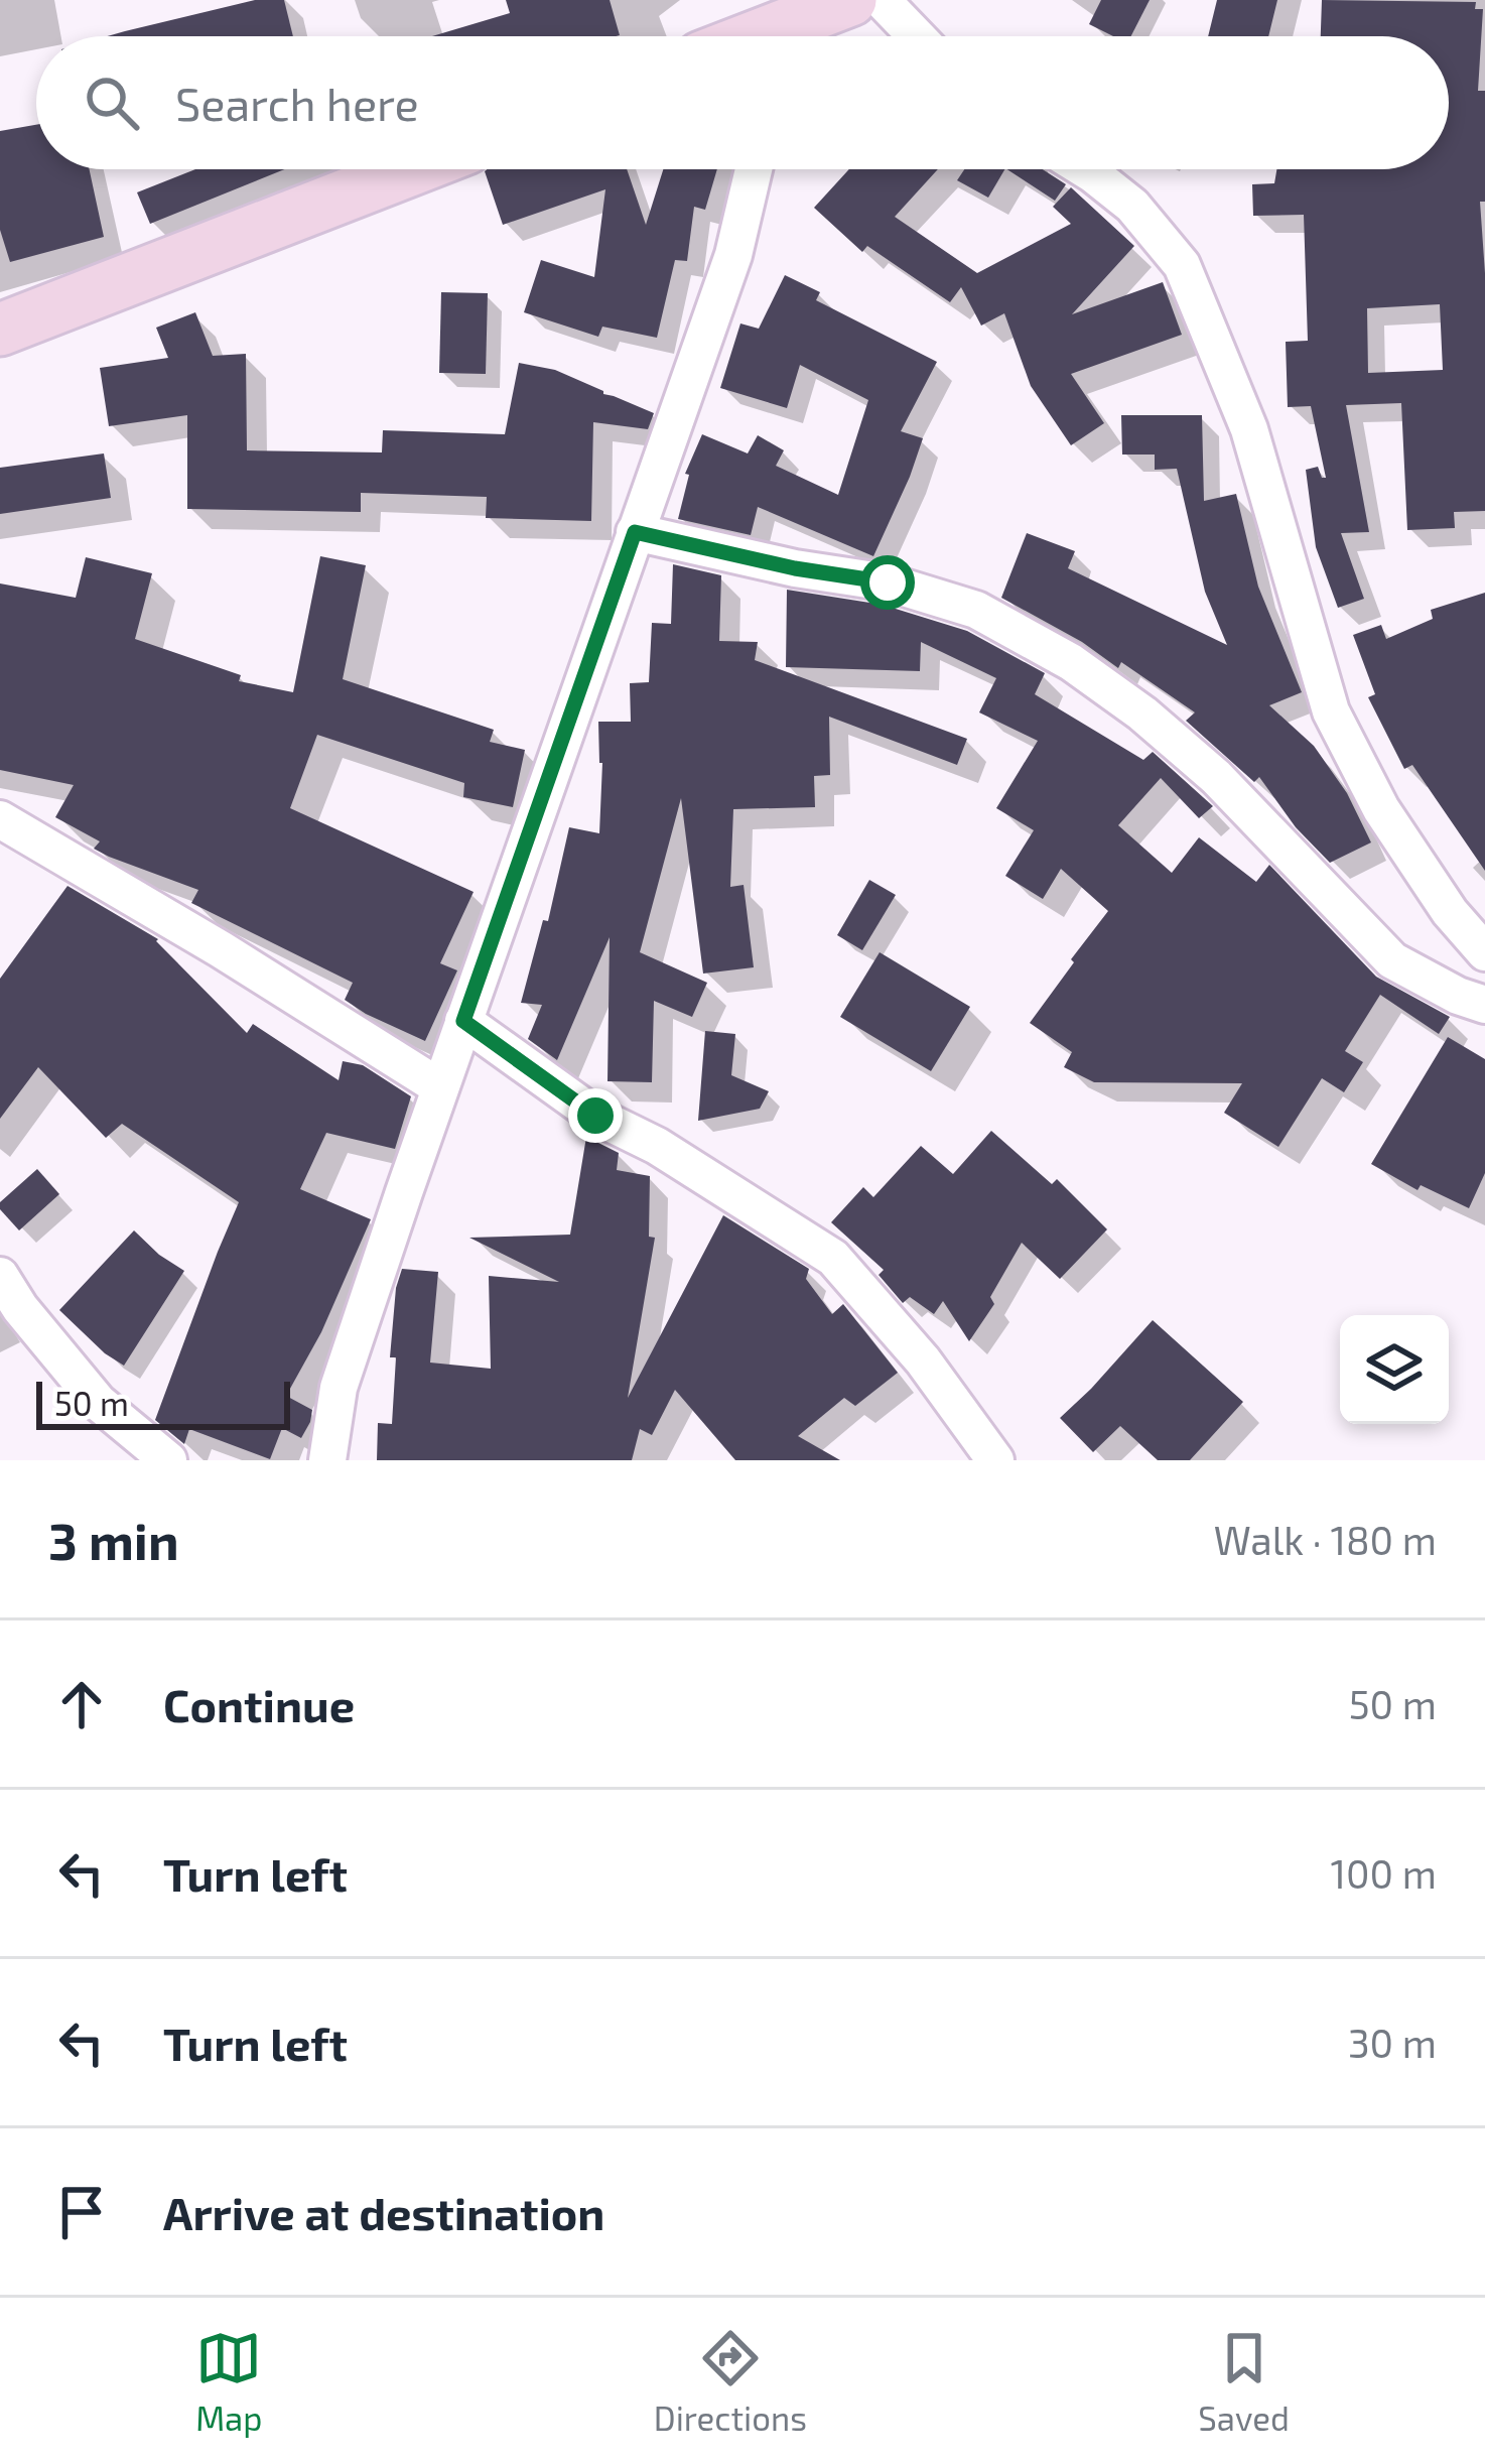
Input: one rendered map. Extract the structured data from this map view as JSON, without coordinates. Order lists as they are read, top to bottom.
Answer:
{
  "scale_bar": "50 m",
  "page": {
    "search": "Search here",
    "scale": "50 m",
    "heading": ["3 min", "Walk · 180 m"],
    "list": [
      ["Continue", "50 m"],
      ["Turn left", "100 m"],
      ["Turn left", "30 m"],
      "Arrive at destination"
    ],
    "nav": ["Map", "Directions", "Saved"]
  }
}
